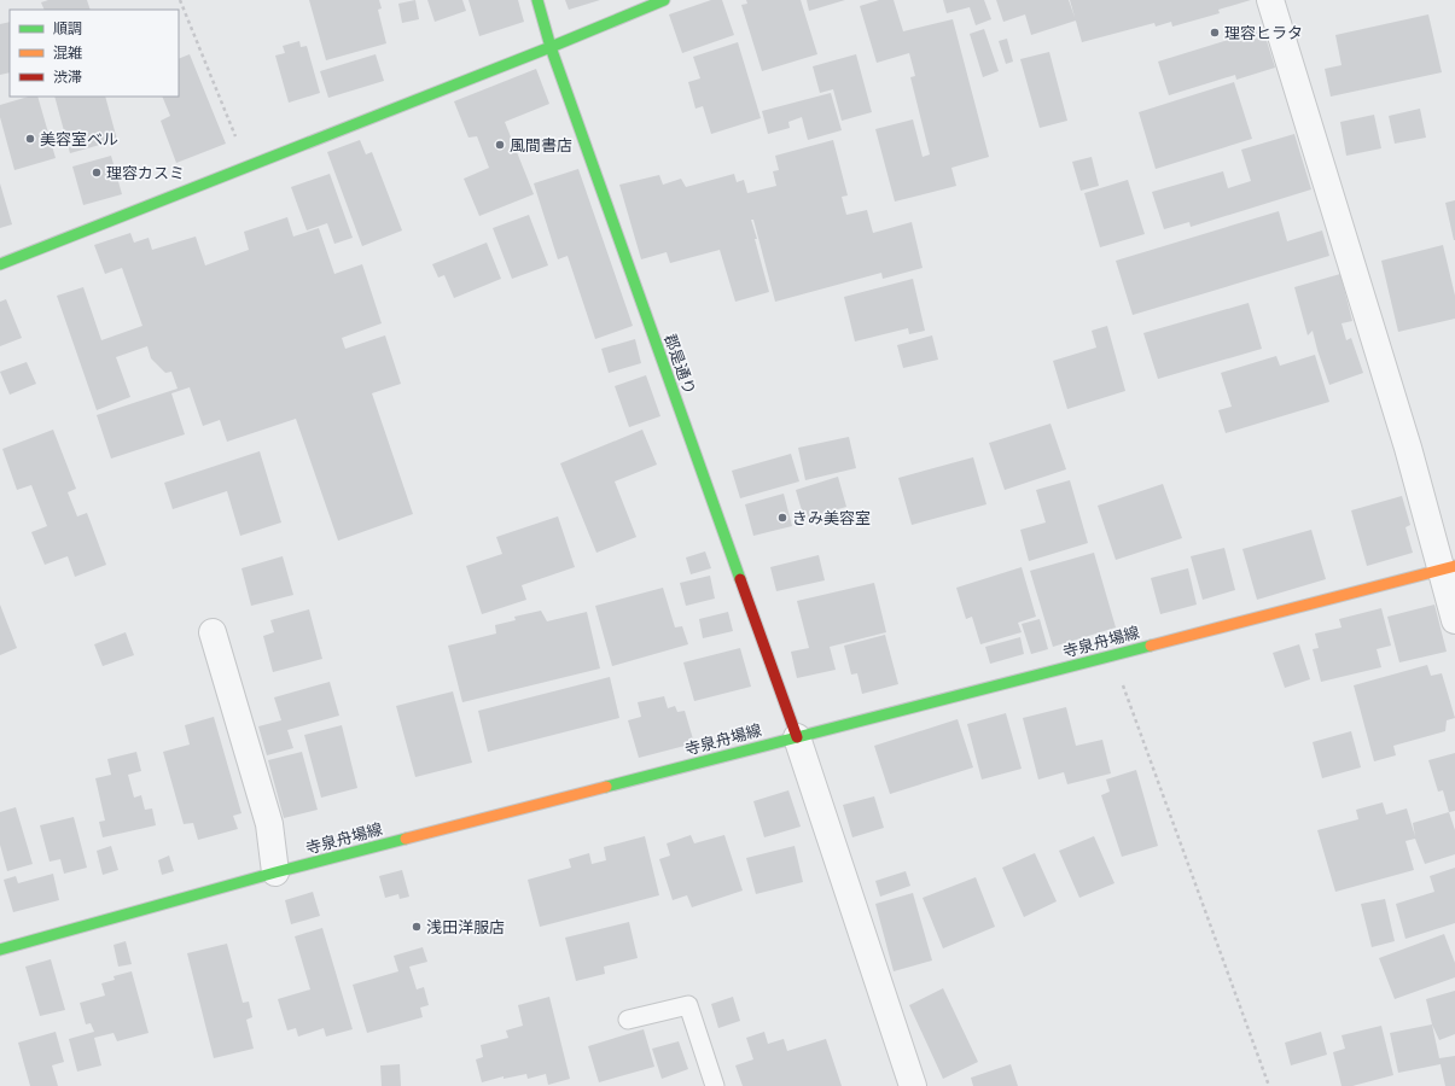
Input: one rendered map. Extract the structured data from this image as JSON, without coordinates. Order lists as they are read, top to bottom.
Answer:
{
  "streets": {
    "street": ["郡是通り", "寺泉舟場線"]
  },
  "crossings": [
    ["郡是通り", "寺泉舟場線"]
  ],
  "places": [
    "理容ヒラタ",
    "美容室ベル",
    "風間書店",
    "理容カスミ",
    "きみ美容室",
    "浅田洋服店"
  ],
  "legend": ["順調", "混雑", "渋滞"]
}
